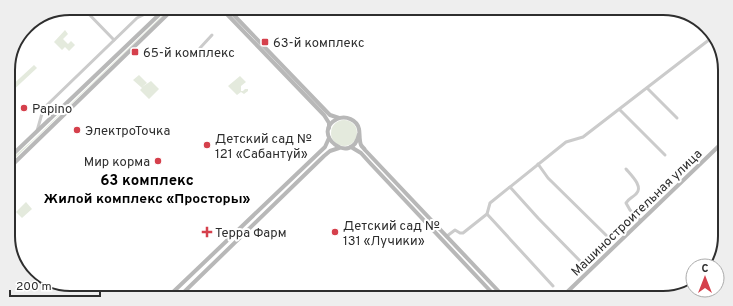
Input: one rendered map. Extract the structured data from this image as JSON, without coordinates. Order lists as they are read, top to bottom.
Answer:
{
  "streets": {
    "street": ["Машиностроительная улица"]
  },
  "districts": ["63 комплекс", "Жилой комплекс «Просторы»"],
  "places": {
    "transit": ["63-й комплекс", "65-й комплекс"],
    "other": [
      "Papino",
      "ЭлектроТочка",
      "Детский сад № 121 «Сабантуй»",
      "Мир корма",
      "Детский сад № 131 «Лучики»"
    ],
    "health": ["Терра Фарм"]
  },
  "scale_bar": "200 m",
  "north": "top"
}
